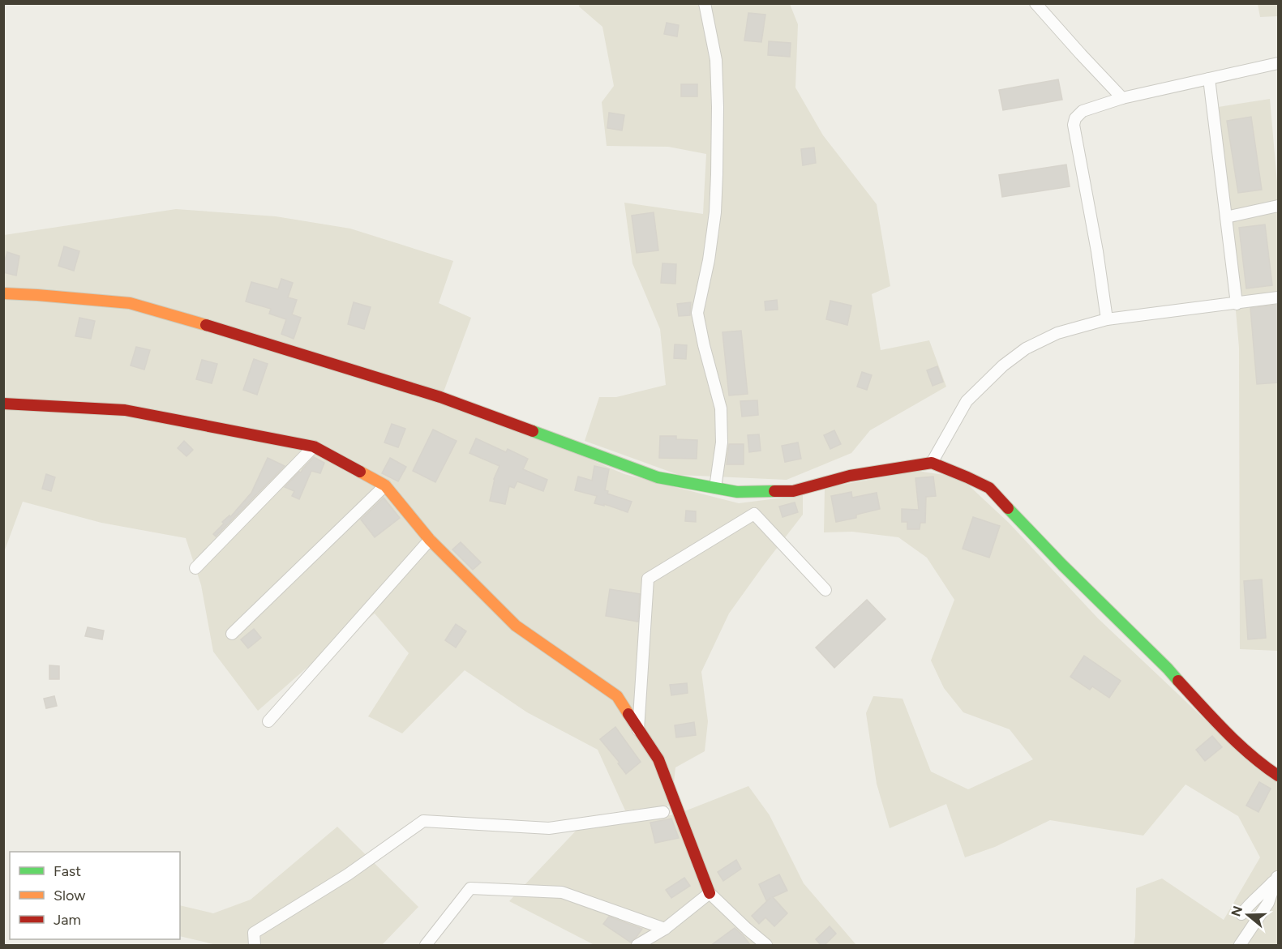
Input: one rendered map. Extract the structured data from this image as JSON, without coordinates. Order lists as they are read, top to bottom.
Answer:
{
  "legend": ["Fast", "Slow", "Jam"],
  "north": "left"
}
